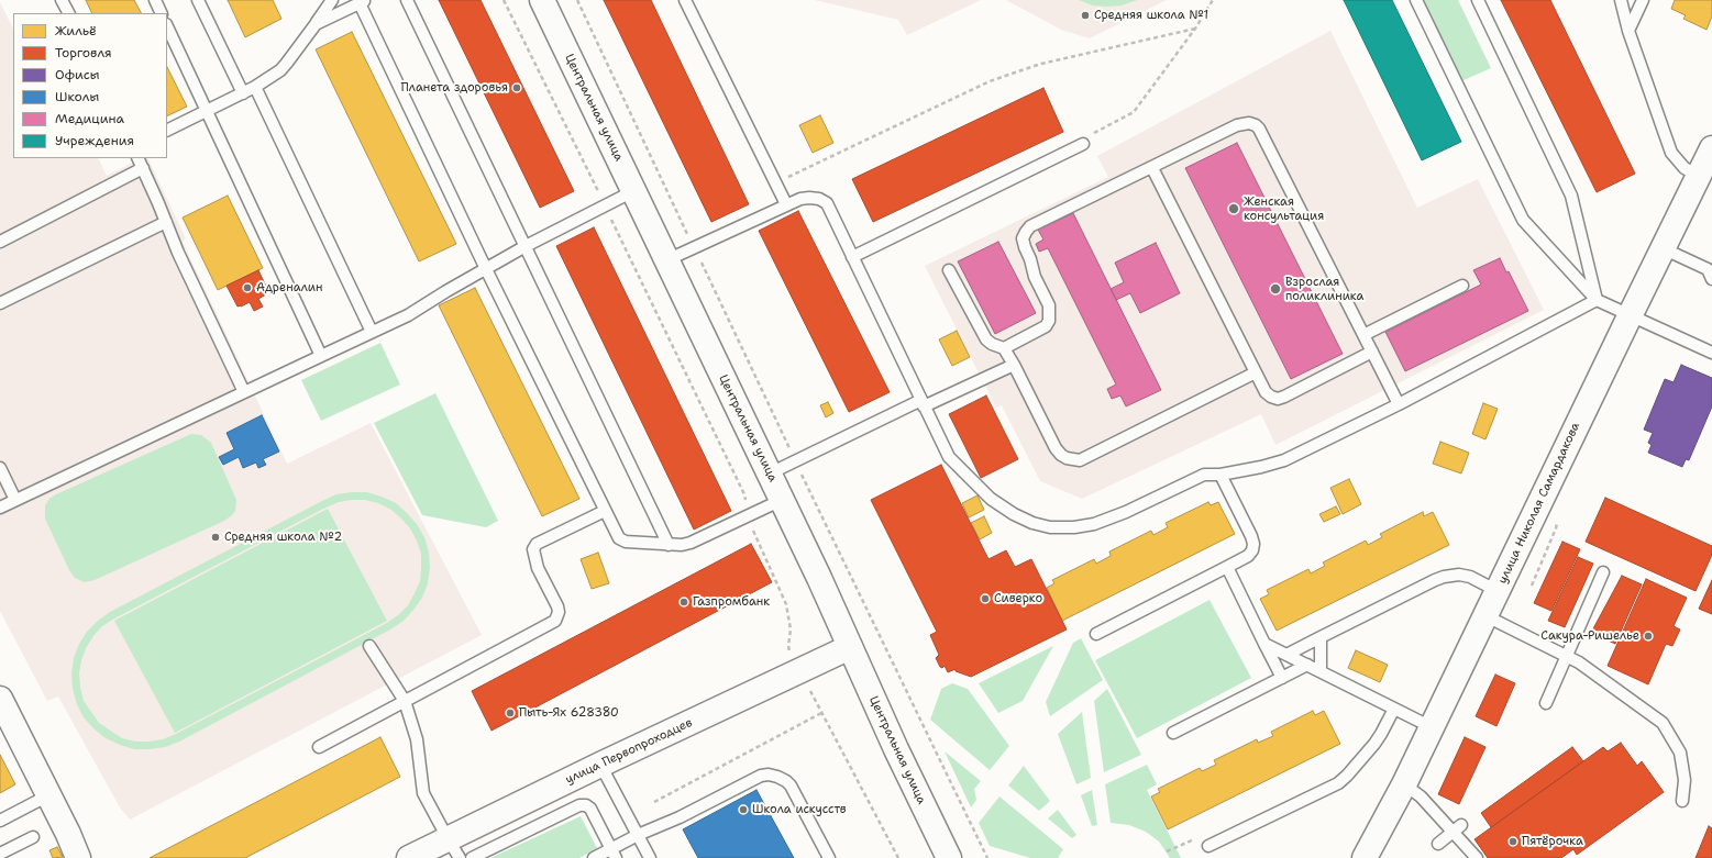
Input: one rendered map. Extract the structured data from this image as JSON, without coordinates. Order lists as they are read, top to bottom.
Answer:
{
  "streets": {
    "street": ["Центральная улица", "улица Николая Самардакова", "улица Первопроходцев"]
  },
  "crossings": [
    ["Центральная улица", "улица Первопроходцев"]
  ],
  "places": [
    "Средняя школа №1",
    "Планета здоровья",
    "Женская консультация",
    "Адреналин",
    "Взрослая поликлиника",
    "Средняя школа №2",
    "Сиверко",
    "Газпромбанк",
    "Сакура-Ришелье",
    "Пыть-Ях 628380",
    "Школа искусств",
    "Пятёрочка"
  ],
  "legend": [
    "Жильё",
    "Торговля",
    "Офисы",
    "Школы",
    "Медицина",
    "Учреждения"
  ]
}
